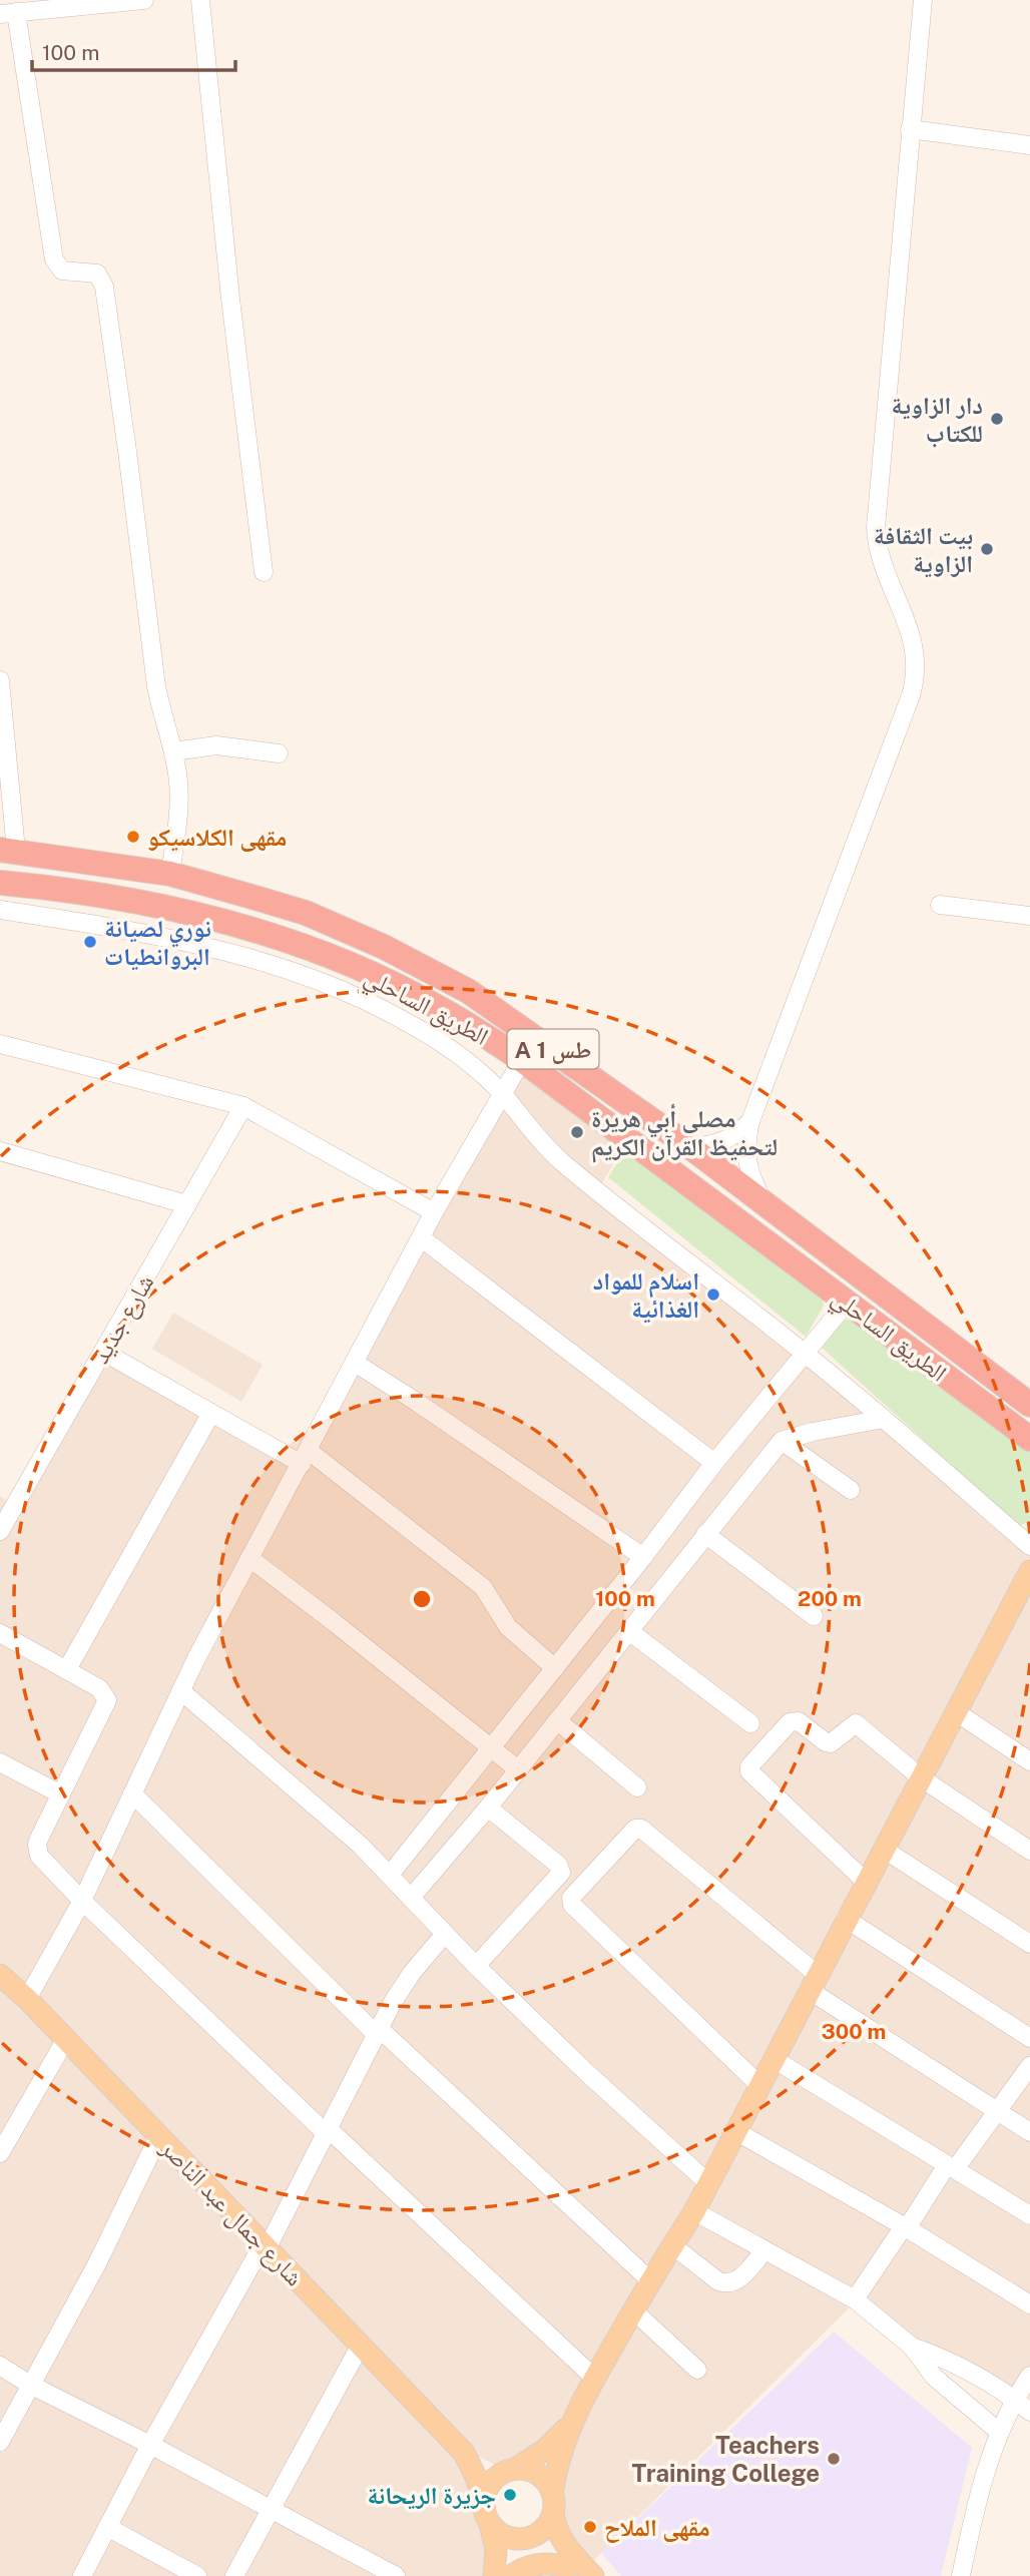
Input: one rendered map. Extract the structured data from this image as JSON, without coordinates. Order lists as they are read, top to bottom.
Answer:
{
  "streets": {
    "highway": ["الطريق الساحلي", "A 1 طس"],
    "main road": ["شارع جمال عبد الناصر"],
    "street": ["شارع جديد"]
  },
  "places": [
    "دار الزاوية للكتاب",
    "بيت الثقافة الزاوية",
    "مقهى الكلاسيكو",
    "نوري لصيانة البروانطيات",
    "مصلى أبي هريرة لتحفيظ القرآن الكريم",
    "اسلام للمواد الغذائية",
    "Teachers Training College",
    "جزيرة الريحانة",
    "مقهى الملاح"
  ],
  "scale_bar": "100 m",
  "rings": ["100 m", "200 m", "300 m"]
}
